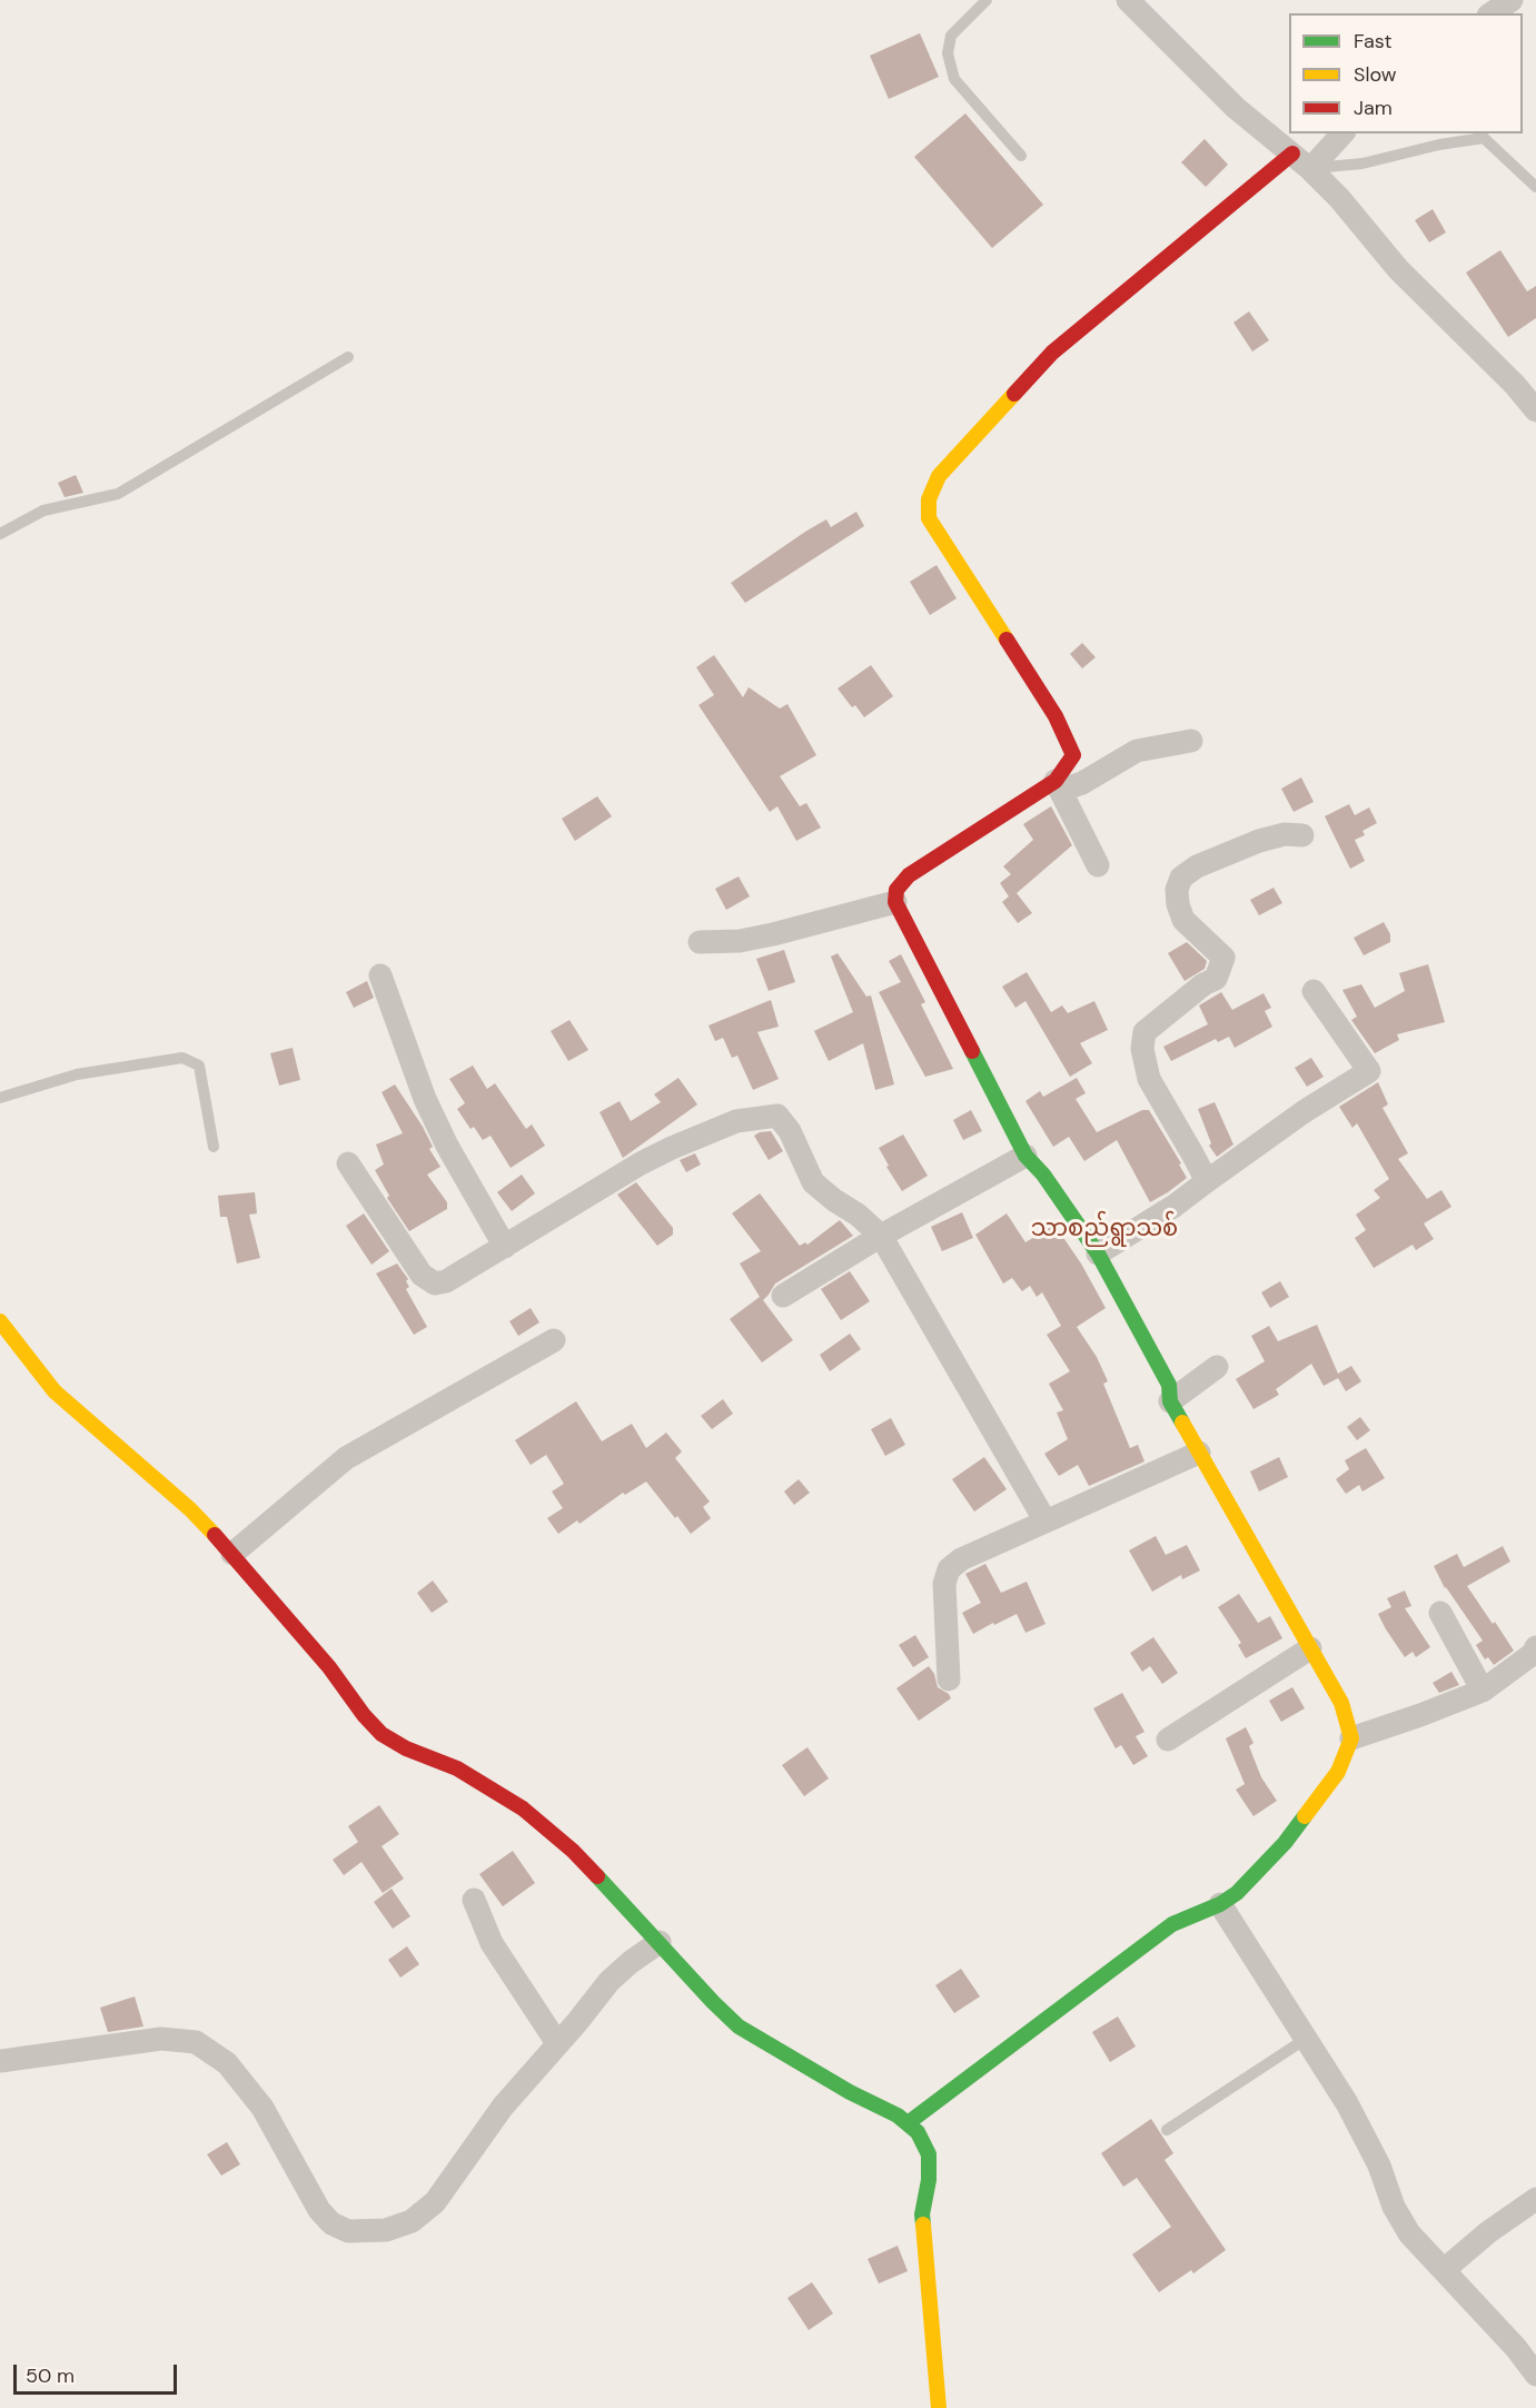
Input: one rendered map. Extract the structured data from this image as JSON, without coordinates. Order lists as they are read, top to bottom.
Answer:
{
  "districts": ["သာစည်ရွာသစ်"],
  "legend": ["Fast", "Slow", "Jam"],
  "scale_bar": "50 m"
}
